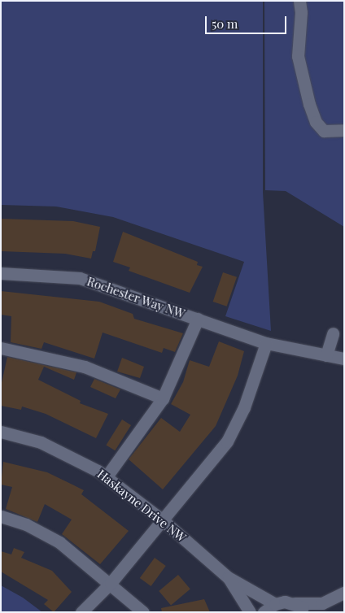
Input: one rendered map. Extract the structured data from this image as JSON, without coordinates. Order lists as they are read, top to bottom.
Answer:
{
  "streets": {
    "street": ["Rochester Way NW", "Haskayne Drive NW"]
  },
  "scale_bar": "50 m"
}
